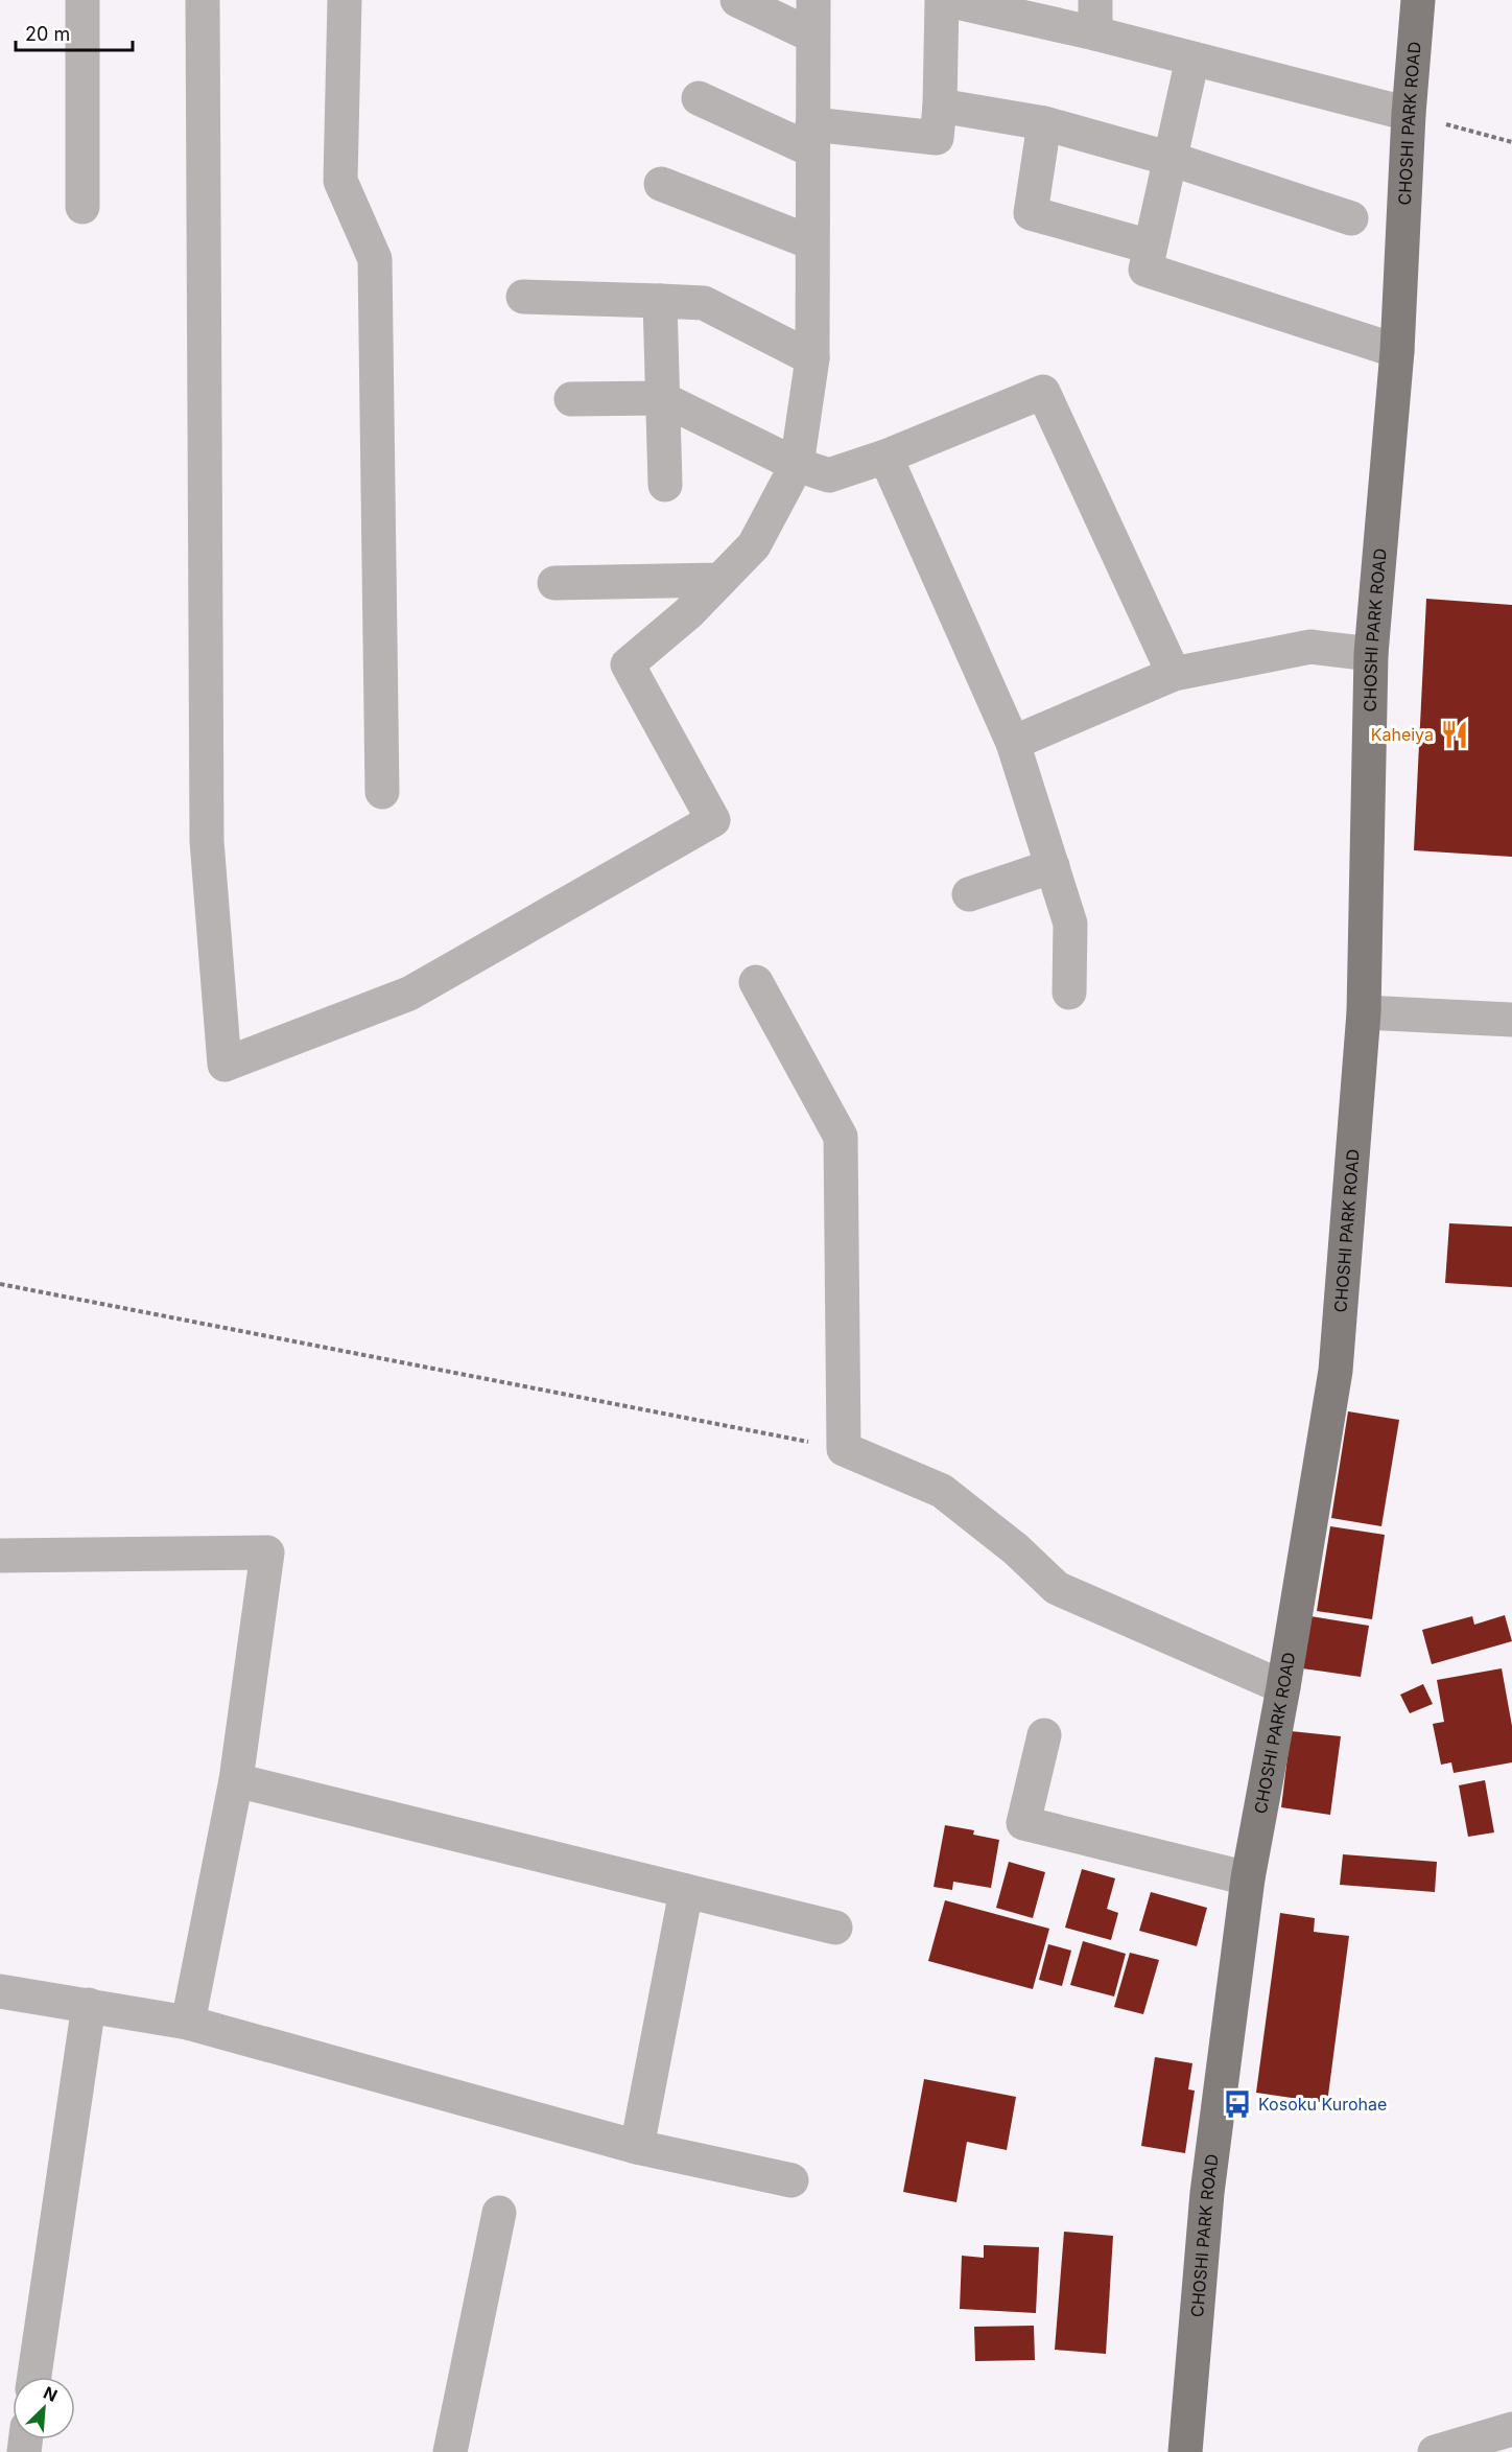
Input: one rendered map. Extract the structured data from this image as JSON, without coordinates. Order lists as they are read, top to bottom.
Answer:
{
  "streets": {
    "main road": ["CHOSHI PARK ROAD"]
  },
  "places": {
    "restaurant": ["Kaheiya"],
    "bus stop": ["Kosoku Kurohae"]
  },
  "scale_bar": "20 m",
  "north": "top right"
}
